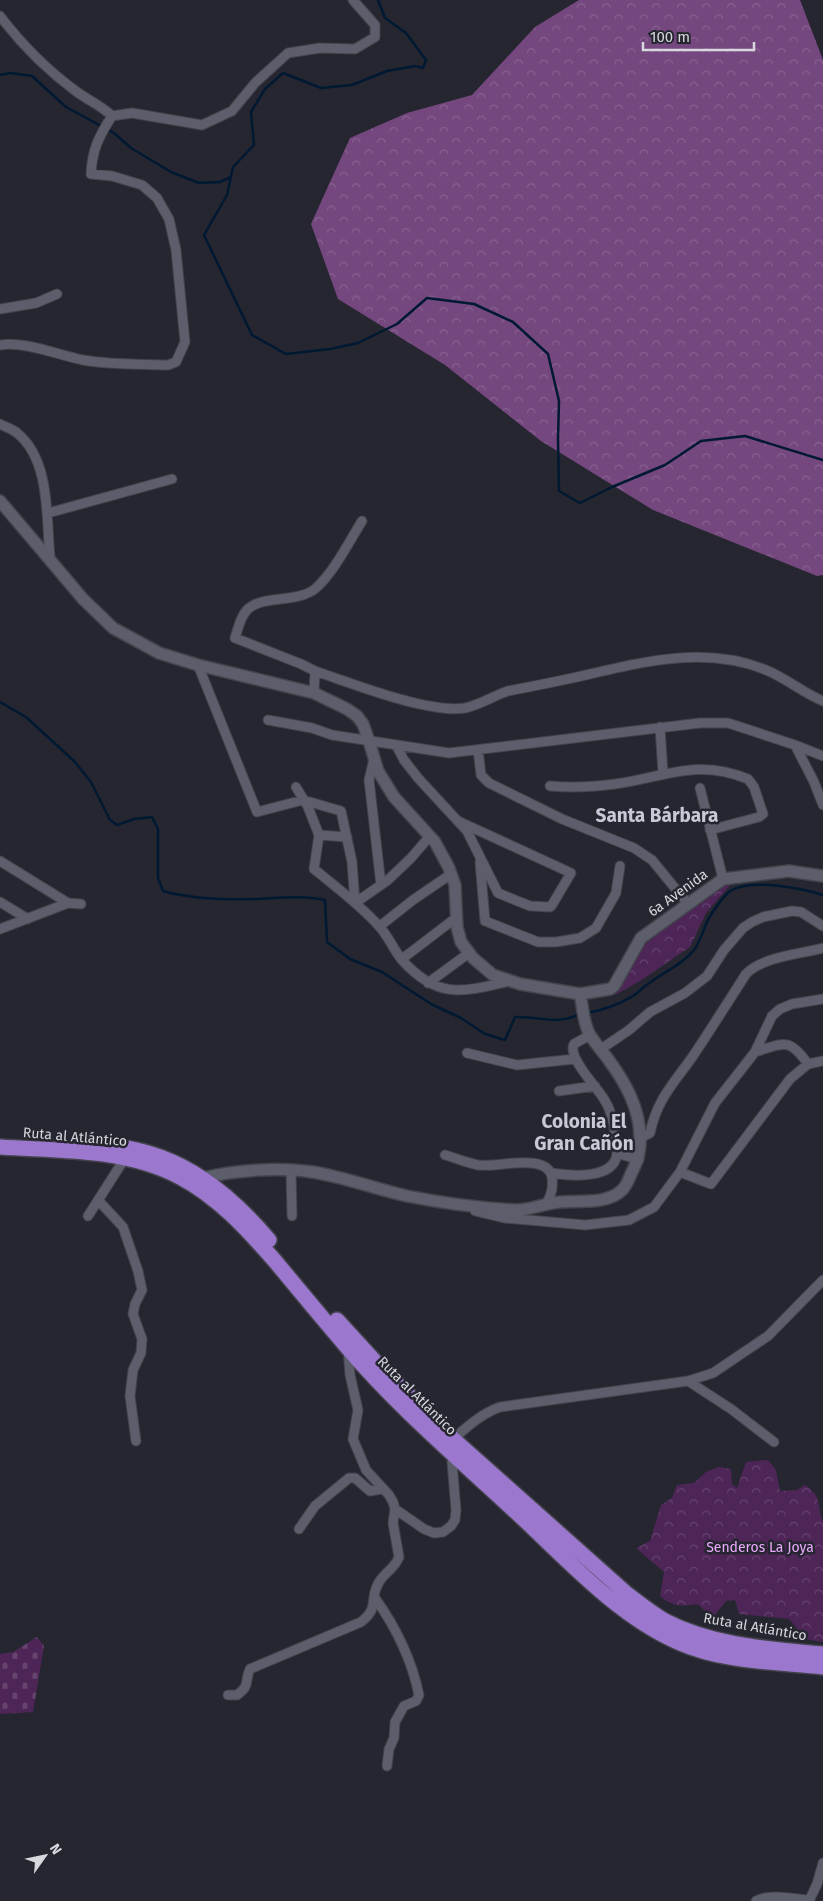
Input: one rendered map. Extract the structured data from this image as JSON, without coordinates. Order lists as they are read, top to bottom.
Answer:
{
  "streets": {
    "highway": ["Ruta al Atlántico"],
    "street": ["6a Avenida"]
  },
  "districts": ["Santa Bárbara", "Colonia El Gran Cañón"],
  "parks": ["Senderos La Joya"],
  "scale_bar": "100 m",
  "north": "top right"
}
